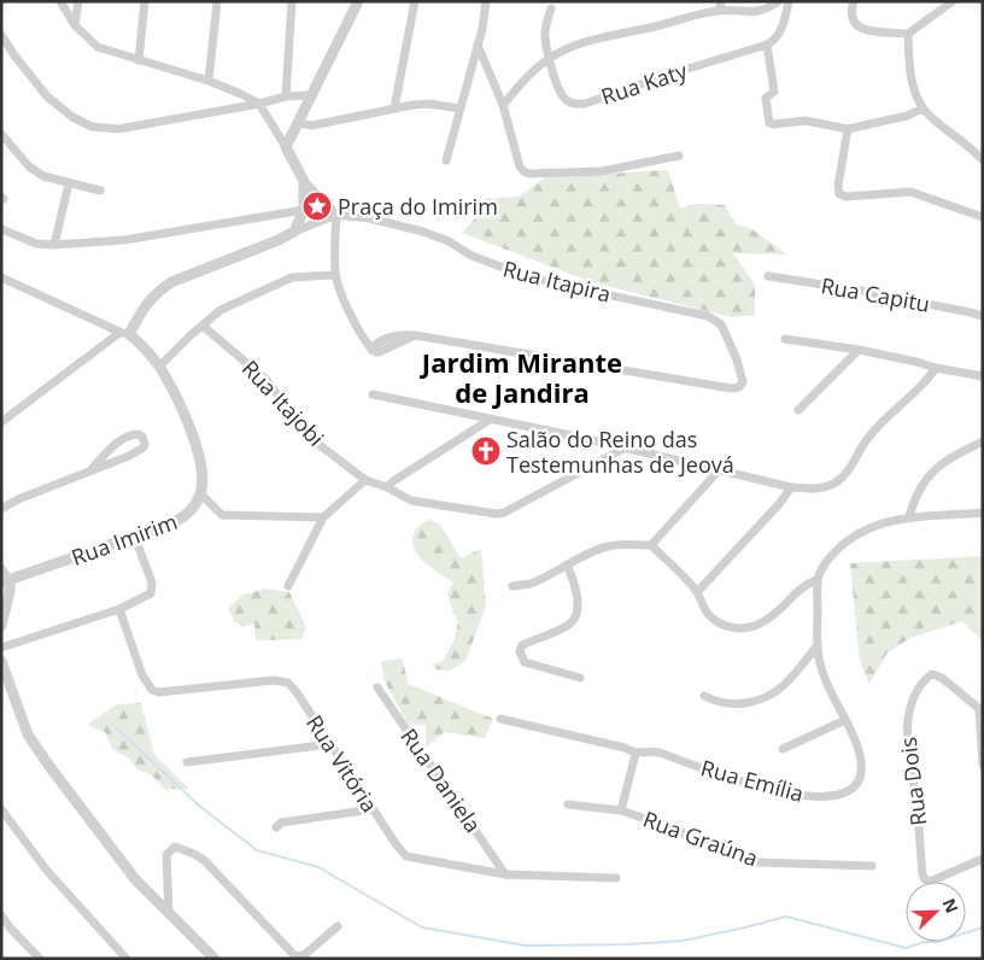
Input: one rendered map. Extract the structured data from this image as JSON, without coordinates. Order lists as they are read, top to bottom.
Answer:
{
  "streets": {
    "street": [
      "Rua Katy",
      "Rua Itapira",
      "Rua Capitu",
      "Rua Itajobi",
      "Rua Imirim",
      "Rua Vitória",
      "Rua Daniela",
      "Rua Emília",
      "Rua Dois",
      "Rua Graúna"
    ]
  },
  "crossings": [
    ["Rua Vitória", "Rua Daniela"]
  ],
  "districts": ["Jardim Mirante de Jandira"],
  "places": {
    "place": ["Praça do Imirim"],
    "church": ["Salão do Reino das Testemunhas de Jeová"]
  },
  "north": "top right"
}
